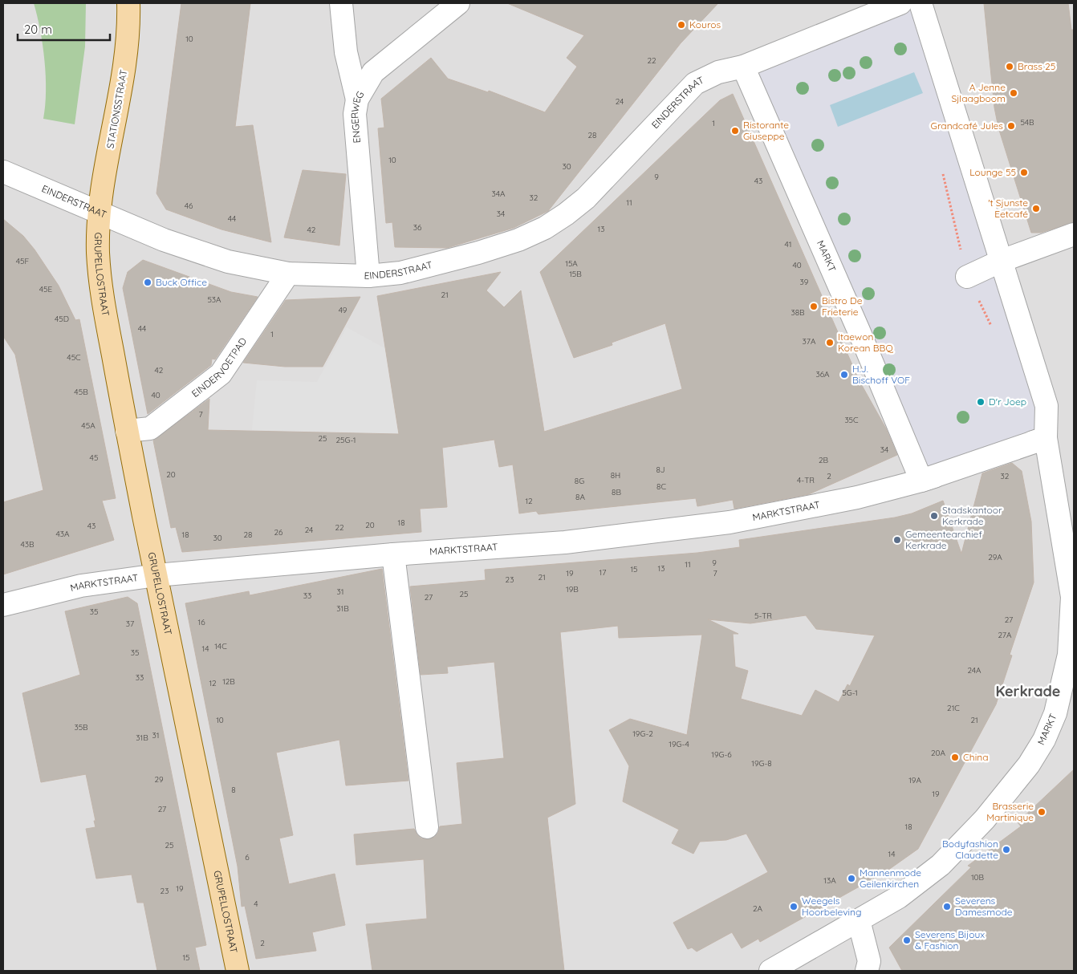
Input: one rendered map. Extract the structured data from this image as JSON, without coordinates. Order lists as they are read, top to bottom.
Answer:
{
  "streets": {
    "main road": ["STATIONSSTRAAT", "GRUPELLOSTRAAT"],
    "street": [
      "EINDERSTRAAT",
      "ENGERWEG",
      "MARKT",
      "EINDERVOETPAD",
      "MARKTSTRAAT"
    ]
  },
  "crossings": [
    ["EINDERSTRAAT", "STATIONSSTRAAT"],
    ["EINDERSTRAAT", "ENGERWEG"],
    ["EINDERSTRAAT", "MARKT"],
    ["EINDERSTRAAT", "GRUPELLOSTRAAT"],
    ["EINDERSTRAAT", "EINDERVOETPAD"],
    ["STATIONSSTRAAT", "GRUPELLOSTRAAT"],
    ["MARKT", "MARKTSTRAAT"],
    ["GRUPELLOSTRAAT", "EINDERVOETPAD"],
    ["GRUPELLOSTRAAT", "MARKTSTRAAT"]
  ],
  "districts": ["Kerkrade"],
  "places": [
    "Kouros",
    "Brass 25",
    "A Jenne Sjlaagboom",
    "Grandcafé Jules",
    "Ristorante Giuseppe",
    "Lounge 55",
    "'t Sjunste Eetcafé",
    "Buck Office",
    "Bistro De Frieterie",
    "Itaewon Korean BBQ",
    "H.J. Bischoff VOF",
    "D'r Joep",
    "Stadskantoor Kerkrade",
    "Gemeentearchief Kerkrade",
    "China",
    "Brasserie Martinique",
    "Bodyfashion Claudette",
    "Mannenmode Geilenkirchen",
    "Weegels Hoorbeleving",
    "Severens Damesmode",
    "Severens Bijoux & Fashion"
  ],
  "house_numbers": [
    "10",
    "22",
    "24",
    "54B",
    "1",
    "28",
    "10",
    "30",
    "9",
    "43",
    "34A",
    "32",
    "11",
    "46",
    "34",
    "44",
    "36",
    "13",
    "42",
    "41",
    "45F",
    "15A",
    "40",
    "15B",
    "39",
    "45E",
    "21",
    "53A",
    "49",
    "38B",
    "45D",
    "44",
    "1",
    "37A",
    "45C",
    "42",
    "36A",
    "45B",
    "40",
    "7",
    "35C",
    "45A",
    "25",
    "25G-1",
    "34",
    "45",
    "2B",
    "8J",
    "20",
    "8H",
    "2",
    "32",
    "4-TR",
    "8G",
    "8C",
    "8B",
    "8A",
    "12",
    "18",
    "20",
    "43",
    "22",
    "24",
    "26",
    "43A",
    "18",
    "28",
    "30",
    "43B",
    "29A",
    "9",
    "11",
    "13",
    "15",
    "17",
    "19",
    "7",
    "21",
    "23",
    "19B",
    "31",
    "25",
    "33",
    "27",
    "31B",
    "35",
    "5-TR",
    "27",
    "16",
    "37",
    "27A",
    "14C",
    "14",
    "35",
    "24A",
    "33",
    "12B",
    "12",
    "5G-1",
    "21C",
    "10",
    "21",
    "35B",
    "19G-2",
    "31",
    "31B",
    "19G-4",
    "20A",
    "19G-6",
    "19G-8",
    "29",
    "19A",
    "8",
    "19",
    "27",
    "18",
    "25",
    "14",
    "6",
    "10B",
    "13A",
    "19",
    "23",
    "4",
    "2A",
    "2",
    "15"
  ],
  "scale_bar": "20 m"
}
